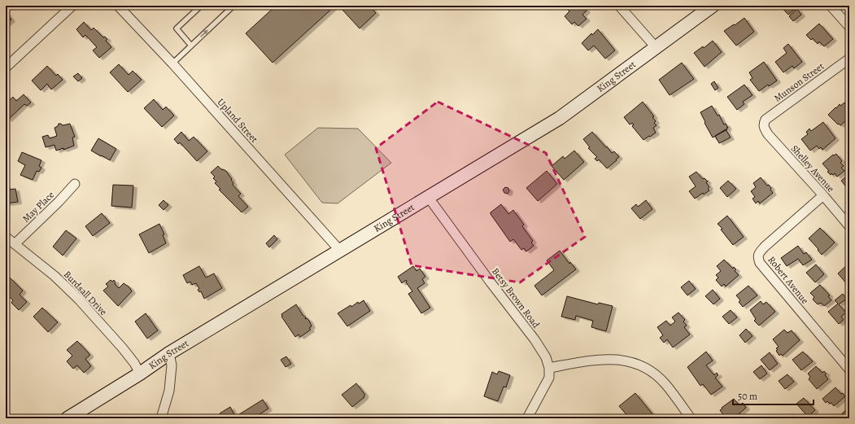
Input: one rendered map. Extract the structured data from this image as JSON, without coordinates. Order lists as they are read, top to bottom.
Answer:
{
  "streets": {
    "main road": ["King Street"],
    "street": [
      "Munson Street",
      "Upland Street",
      "Shelley Avenue",
      "May Place",
      "Robert Avenue",
      "Burdsall Drive",
      "Betsy Brown Road"
    ]
  },
  "crossings": [
    ["King Street", "Upland Street"],
    ["King Street", "Burdsall Drive"],
    ["King Street", "Betsy Brown Road"],
    ["Munson Street", "Shelley Avenue"],
    ["Shelley Avenue", "Robert Avenue"],
    ["May Place", "Burdsall Drive"]
  ],
  "scale_bar": "50 m"
}
